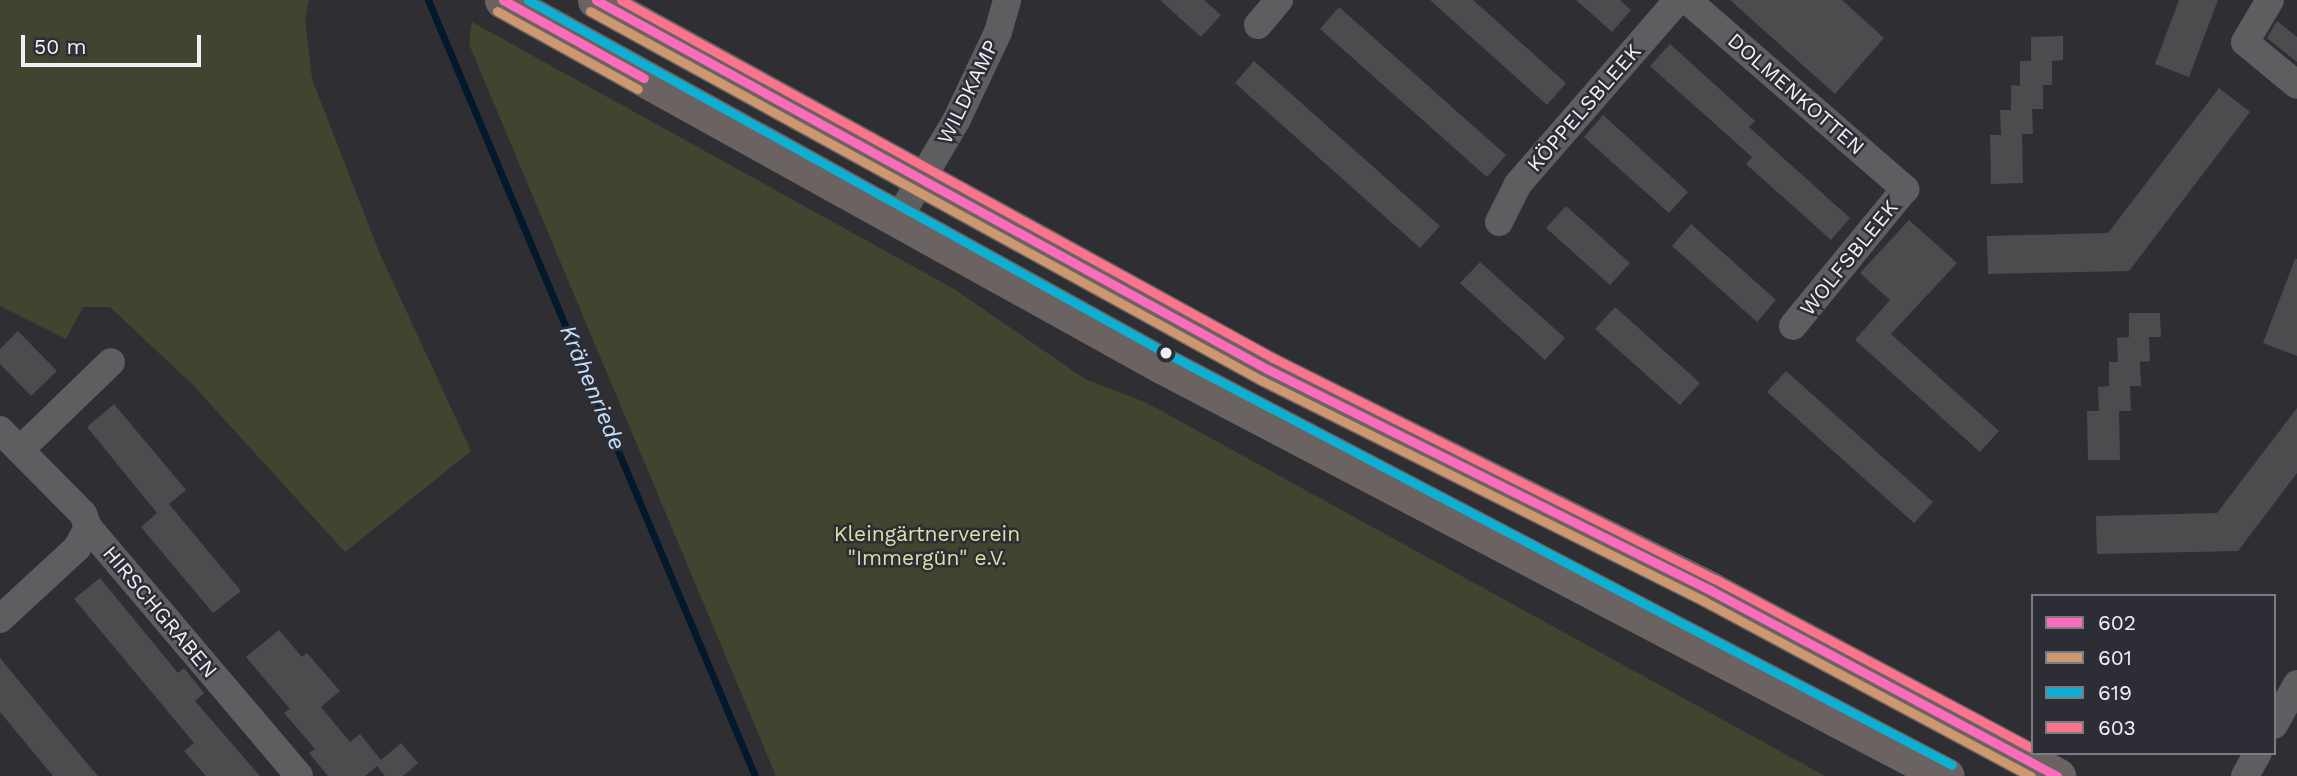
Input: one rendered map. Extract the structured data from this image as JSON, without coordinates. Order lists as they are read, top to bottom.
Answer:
{
  "streets": {
    "street": [
      "WILDKAMP",
      "DOLMENKOTTEN",
      "KÖPPELSBLEEK",
      "WOLFSBLEEK",
      "HIRSCHGRABEN"
    ]
  },
  "crossings": [
    ["DOLMENKOTTEN", "WOLFSBLEEK"]
  ],
  "water": ["Krähenriede"],
  "parks": ["Kleingärtnerverein \"Immergün\" e.V."],
  "lines": [
    "transit line 602",
    "transit line 619",
    "transit line 603",
    "transit line 601"
  ],
  "legend": [
    "602",
    "601",
    "619",
    "603"
  ],
  "scale_bar": "50 m"
}
